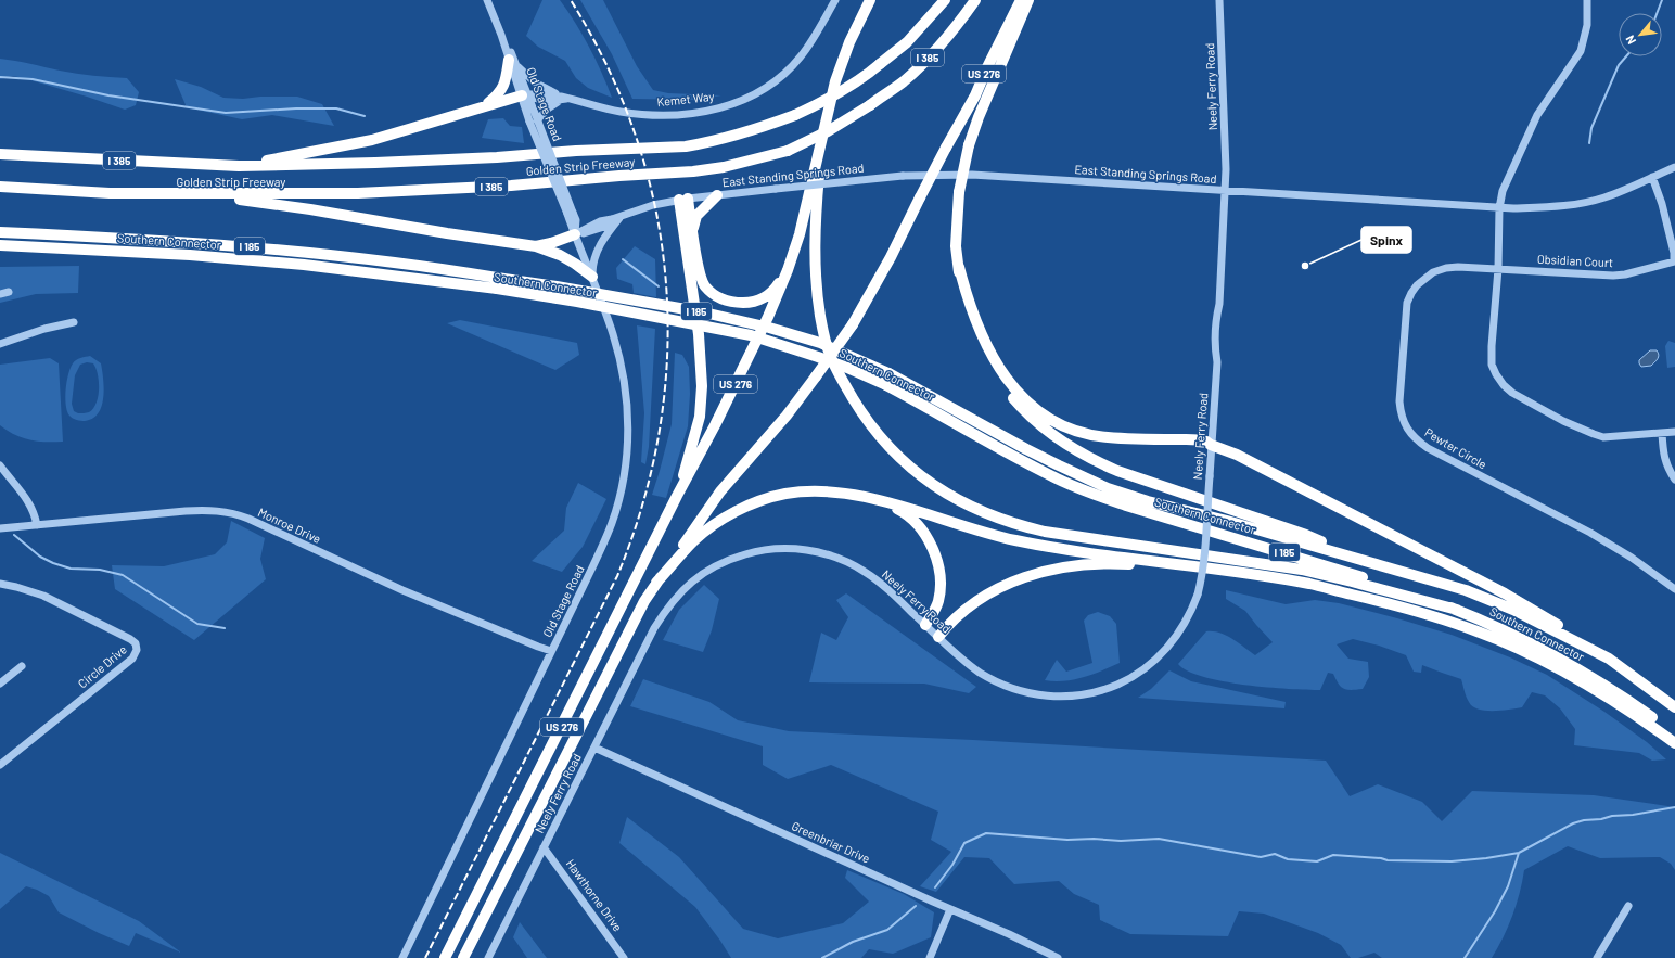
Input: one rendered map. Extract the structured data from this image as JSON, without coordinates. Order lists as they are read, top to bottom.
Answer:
{
  "streets": {
    "highway": [
      "I 385",
      "US 276",
      "Golden Strip Freeway",
      "Southern Connector",
      "I 185"
    ],
    "street": [
      "Neely Ferry Road",
      "Kemet Way",
      "Old Stage Road",
      "East Standing Springs Road",
      "Obsidian Court",
      "Pewter Circle",
      "Monroe Drive",
      "Circle Drive",
      "Greenbriar Drive",
      "Hawthorne Drive"
    ]
  },
  "crossings": [
    ["Neely Ferry Road", "East Standing Springs Road"],
    ["Neely Ferry Road", "Greenbriar Drive"],
    ["Neely Ferry Road", "Hawthorne Drive"],
    ["Kemet Way", "Old Stage Road"],
    ["Old Stage Road", "East Standing Springs Road"],
    ["Old Stage Road", "Monroe Drive"],
    ["Obsidian Court", "Pewter Circle"]
  ],
  "places": ["Spinx"],
  "north": "bottom left"
}
